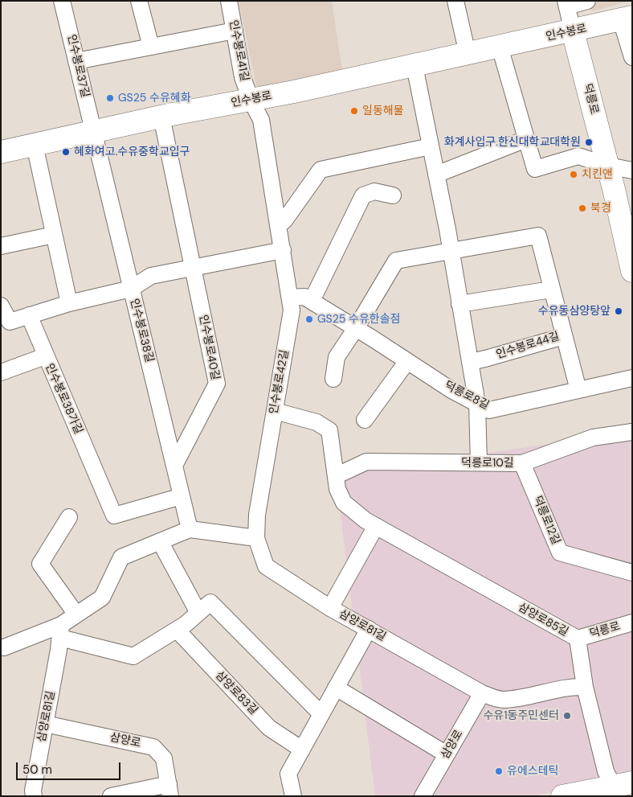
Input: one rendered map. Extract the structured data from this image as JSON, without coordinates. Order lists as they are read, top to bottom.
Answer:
{
  "streets": {
    "main road": ["인수봉로", "덕릉로"],
    "street": [
      "인수봉로41길",
      "인수봉로37길",
      "인수봉로38길",
      "인수봉로44길",
      "인수봉로40길",
      "인수봉로42길",
      "덕릉로8길",
      "인수봉로38가길",
      "덕릉로10길",
      "덕릉로12길",
      "삼양로85길",
      "삼양로81길",
      "삼양로83길",
      "삼양로"
    ]
  },
  "crossings": [
    ["인수봉로", "인수봉로41길"],
    ["인수봉로", "인수봉로37길"],
    ["인수봉로", "덕릉로"],
    ["인수봉로", "인수봉로38길"],
    ["인수봉로", "인수봉로40길"],
    ["인수봉로", "인수봉로42길"],
    ["인수봉로41길", "인수봉로42길"],
    ["인수봉로37길", "인수봉로38길"],
    ["덕릉로", "삼양로85길"],
    ["인수봉로38길", "인수봉로40길"],
    ["인수봉로38길", "인수봉로38가길"],
    ["인수봉로42길", "덕릉로8길"],
    ["인수봉로42길", "삼양로85길"],
    ["인수봉로42길", "삼양로81길"],
    ["덕릉로10길", "덕릉로12길"],
    ["삼양로85길", "삼양로81길"],
    ["삼양로81길", "삼양로"]
  ],
  "places": [
    "GS25 수유혜화",
    "일동해물",
    "화계사입구.한신대학교대학원",
    "혜화여고.수유중학교입구",
    "치킨앤",
    "북경",
    "수유동삼양탕앞",
    "GS25 수유한솔점",
    "수유1동주민센터",
    "유에스테틱"
  ],
  "scale_bar": "50 m"
}
